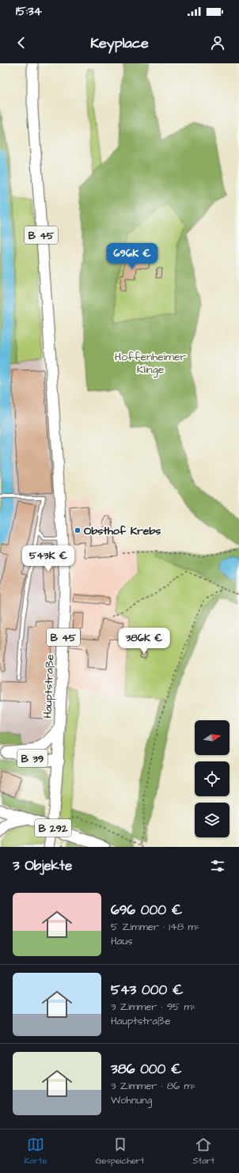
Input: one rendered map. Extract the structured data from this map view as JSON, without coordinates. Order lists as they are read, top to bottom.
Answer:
{
  "streets": {
    "highway": ["B 39", "B 292"],
    "main road": ["B 45", "Hauptstraße"]
  },
  "crossings": [
    ["Hauptstraße", "B 39"]
  ],
  "parks": ["Hoffenheimer Klinge"],
  "places": ["Obsthof Krebs"],
  "north": "right",
  "page": {
    "status": "15:34",
    "header": "Keyplace",
    "price": ["696K €", "543K €", "386K €"],
    "heading": "3 Objekte",
    "list": [
      {
        "name": "696 000 €",
        "note": "5 Zimmer · 148 m² · Haus"
      },
      {
        "name": "543 000 €",
        "note": "3 Zimmer · 95 m² · Hauptstraße"
      },
      {
        "name": "386 000 €",
        "note": "3 Zimmer · 86 m² · Wohnung"
      }
    ],
    "tabs": ["Karte", "Gespeichert", "Start"]
  }
}
